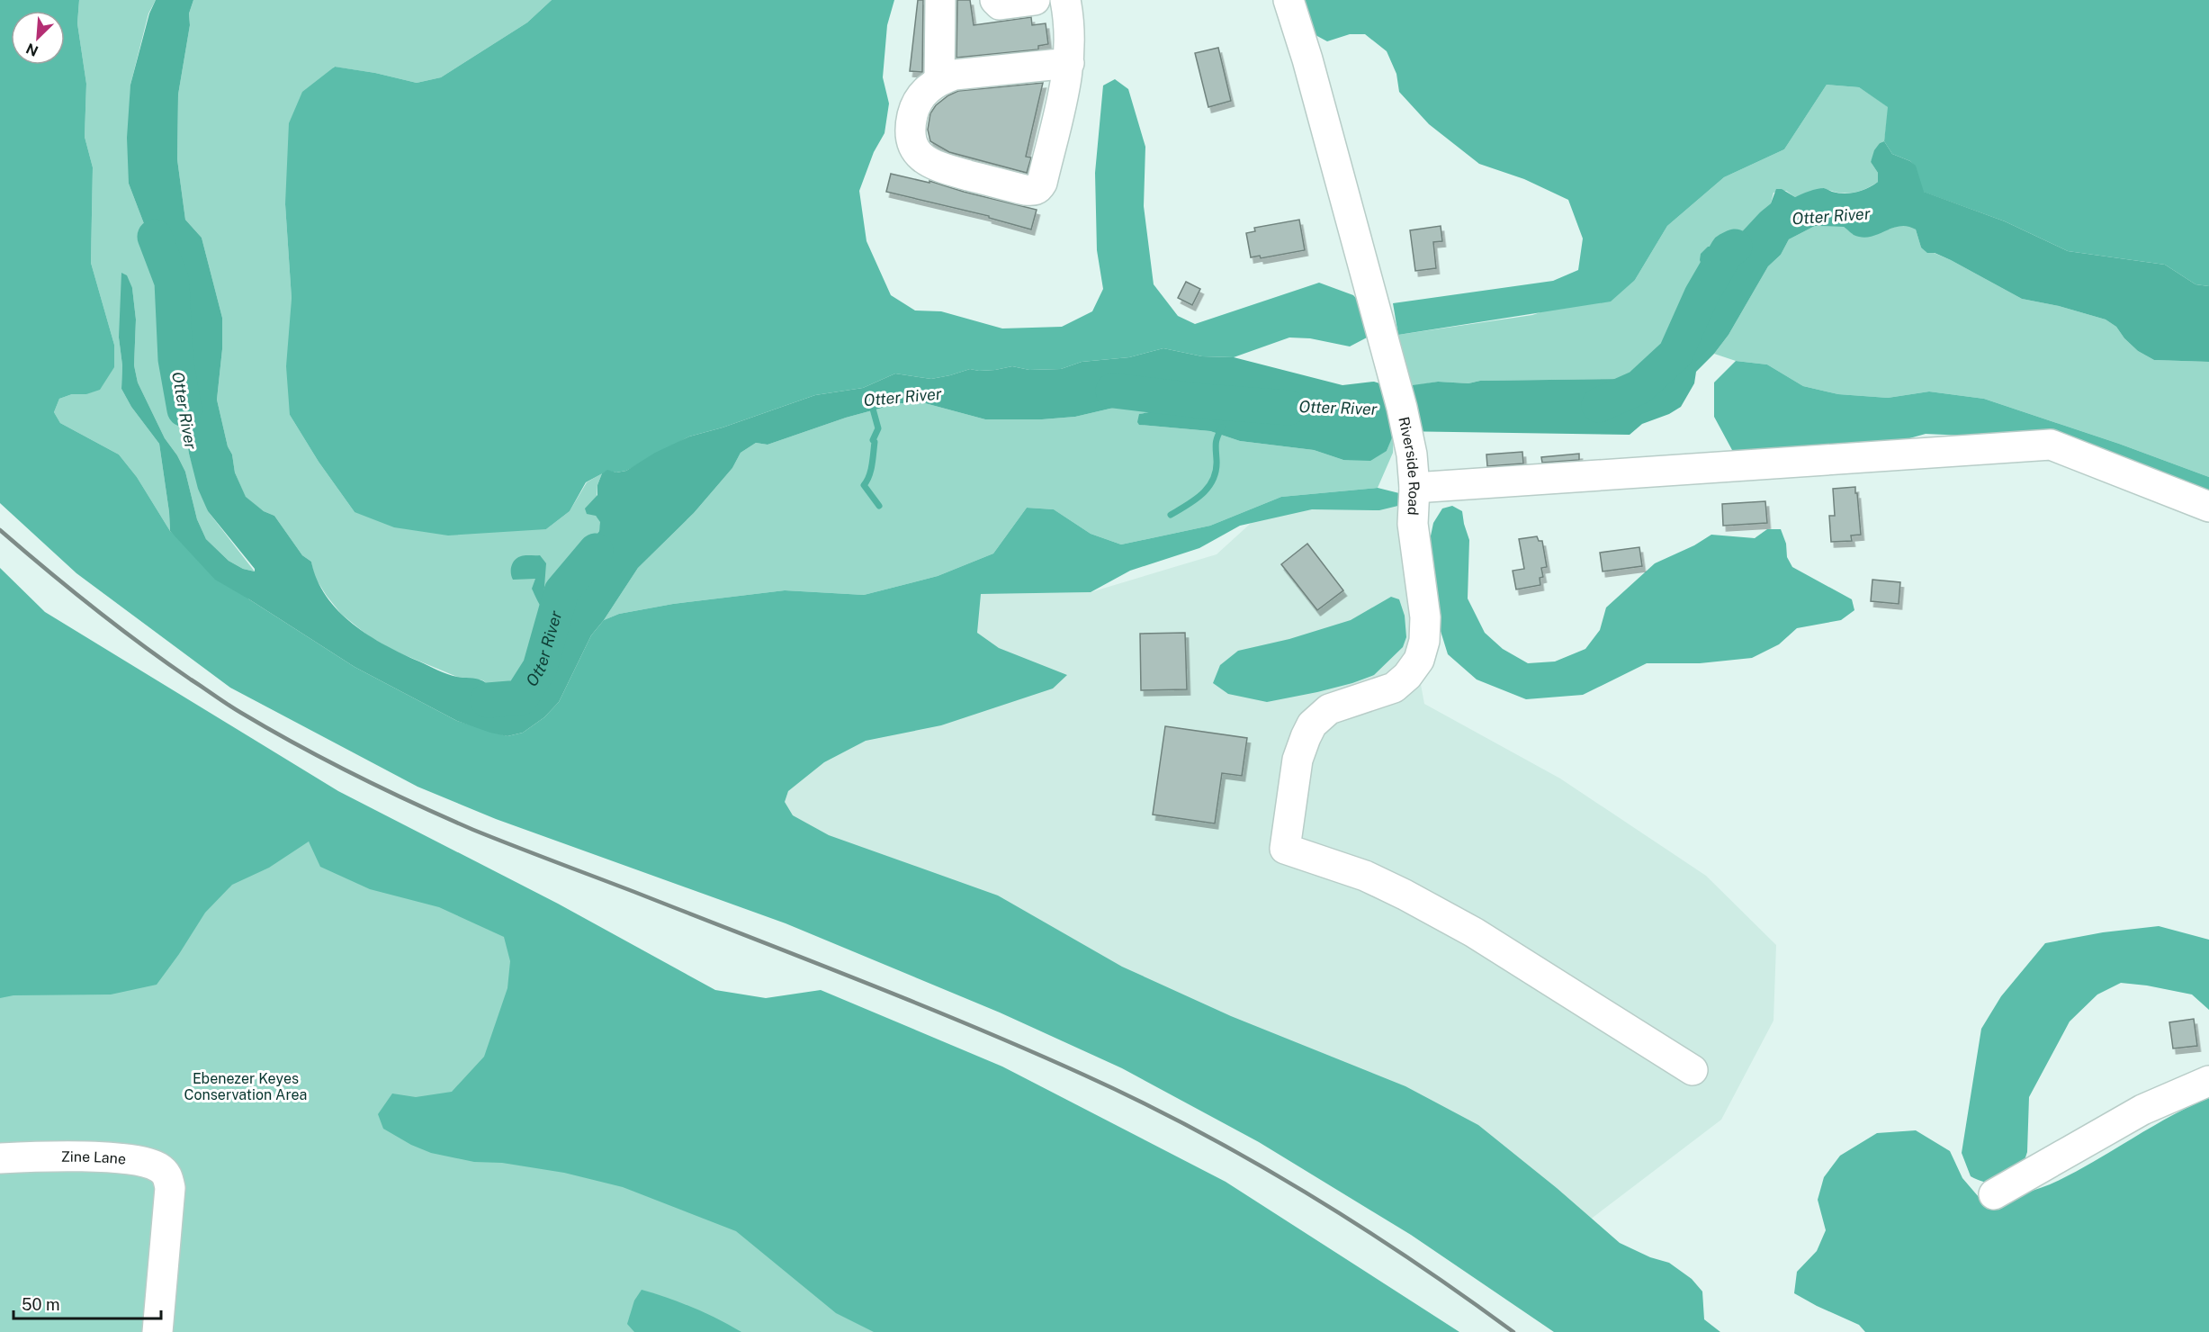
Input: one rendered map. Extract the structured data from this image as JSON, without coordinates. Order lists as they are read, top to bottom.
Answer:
{
  "streets": {
    "street": ["Riverside Road", "Zine Lane"]
  },
  "water": ["Otter River"],
  "parks": ["Ebenezer Keyes Conservation Area"],
  "scale_bar": "50 m",
  "north": "bottom left"
}
